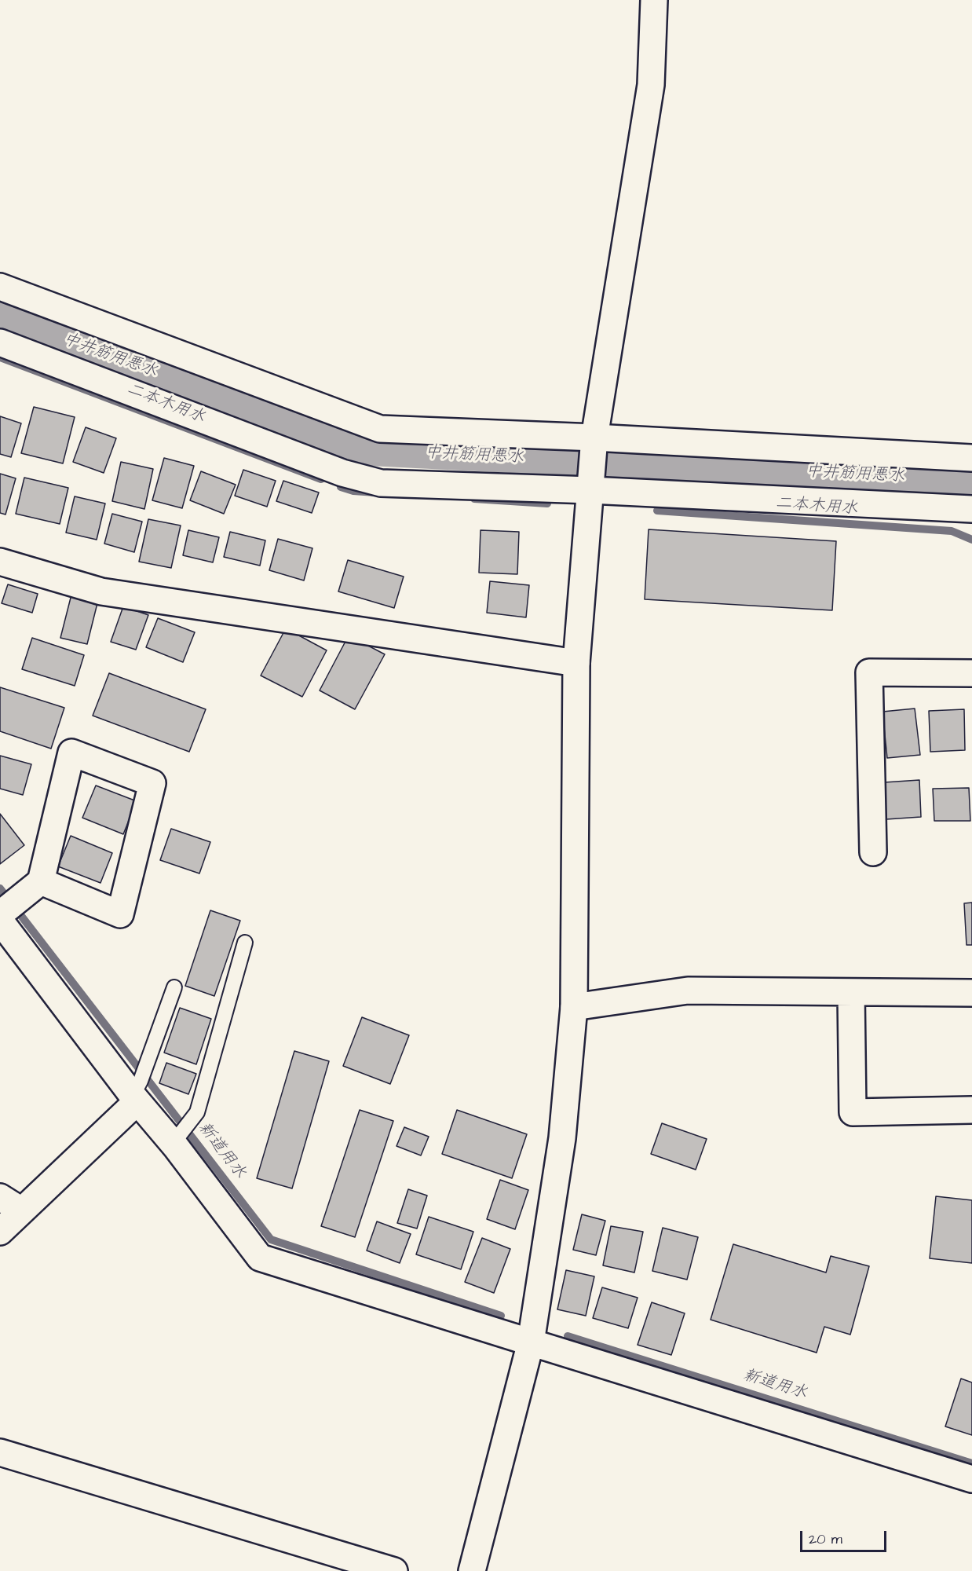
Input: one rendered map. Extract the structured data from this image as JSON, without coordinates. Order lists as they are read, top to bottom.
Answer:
{
  "water": ["中井筋用悪水", "二本木用水", "新道用水"],
  "scale_bar": "20 m"
}
